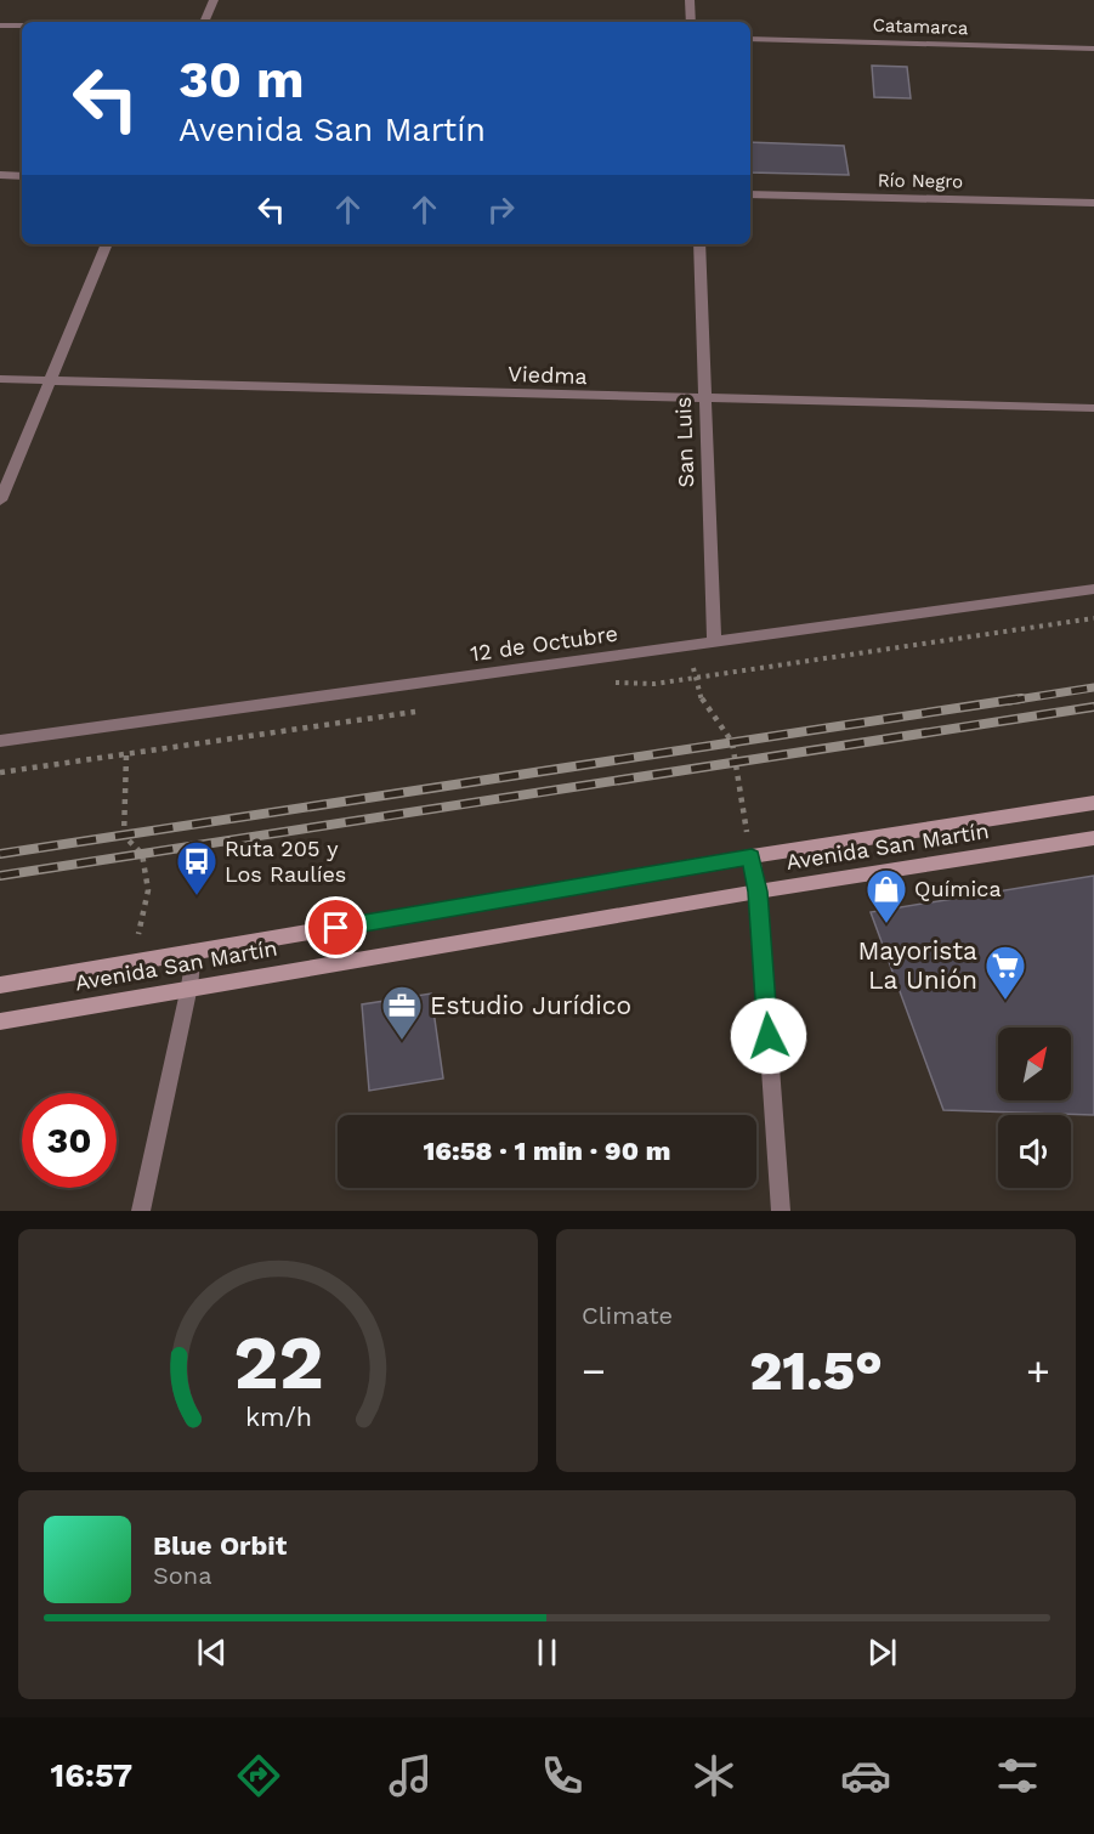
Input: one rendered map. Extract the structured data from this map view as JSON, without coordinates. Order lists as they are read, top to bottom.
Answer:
{
  "streets": {
    "main road": ["Avenida San Martín"],
    "street": [
      "Catamarca",
      "Río Negro",
      "Viedma",
      "San Luis",
      "12 de Octubre"
    ]
  },
  "crossings": [
    ["Viedma", "San Luis"],
    ["San Luis", "12 de Octubre"]
  ],
  "places": {
    "bus stop": ["Ruta 205 y Los Raulíes"],
    "shop": ["Química"],
    "supermarket": ["Mayorista La Unión"],
    "office": ["Estudio Jurídico"]
  },
  "north": "top right",
  "page": {
    "turn": ["30 m", "Avenida San Martín"],
    "limit": "30",
    "trip": "16:58 · 1 min · 90 m",
    "tile": "Climate",
    "heat": ["−", "21.5°", "+"],
    "song": ["Blue Orbit", "Sona"],
    "tabs": "16:57",
    "gauge": ["22", "km/h"]
  }
}
